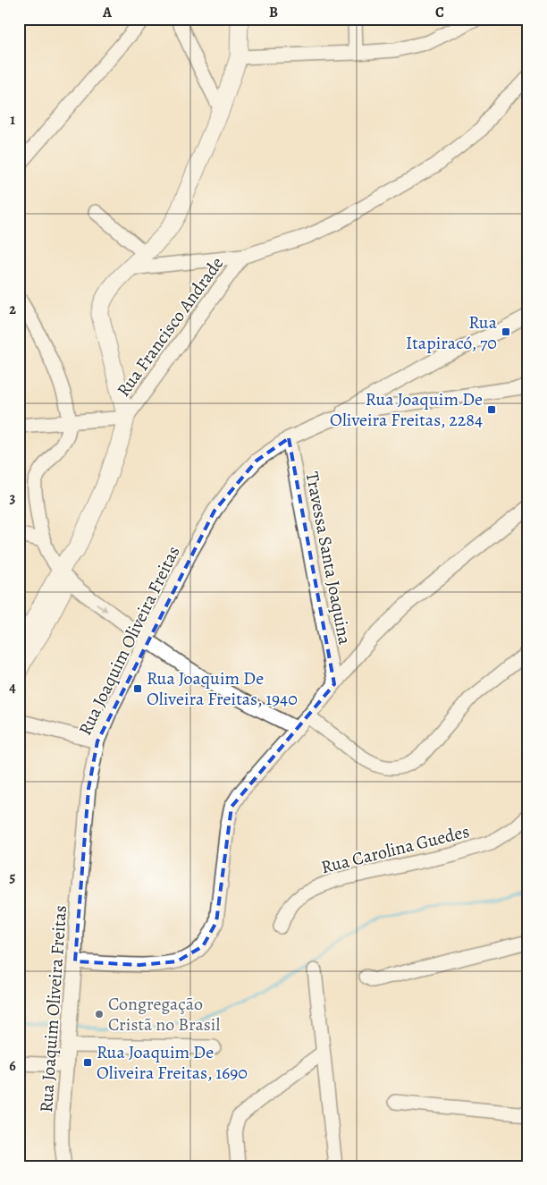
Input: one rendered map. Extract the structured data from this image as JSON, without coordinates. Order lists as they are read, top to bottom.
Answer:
{
  "streets": {
    "street": [
      "Rua Francisco Andrade",
      "Travessa Santa Joaquina",
      "Rua Joaquim Oliveira Freitas",
      "Rua Carolina Guedes"
    ]
  },
  "crossings": [
    ["Travessa Santa Joaquina", "Rua Joaquim Oliveira Freitas"]
  ],
  "places": {
    "transit": [
      "Rua Itapiracó, 70",
      "Rua Joaquim De Oliveira Freitas, 2284",
      "Rua Joaquim De Oliveira Freitas, 1940",
      "Rua Joaquim De Oliveira Freitas, 1690"
    ],
    "other": ["Congregação Cristã no Brasil"]
  },
  "grid": {
    "columns": ["A", "B", "C"],
    "rows": [
      "1",
      "2",
      "3",
      "4",
      "5",
      "6"
    ]
  }
}
